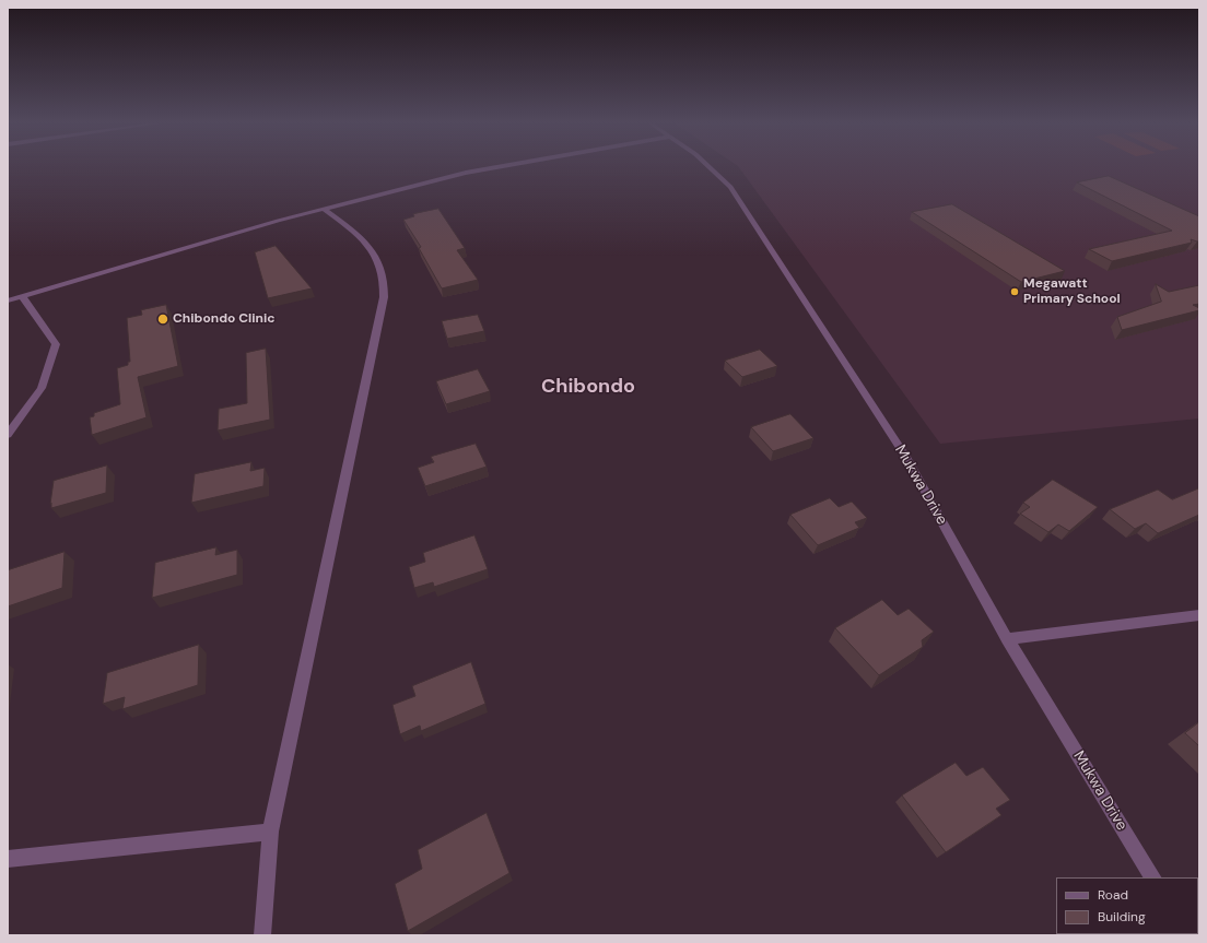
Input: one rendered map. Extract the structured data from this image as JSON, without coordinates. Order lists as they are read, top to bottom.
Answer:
{
  "streets": {
    "street": ["Mukwa Drive"]
  },
  "districts": ["Chibondo"],
  "places": ["Megawatt Primary School", "Chibondo Clinic"],
  "legend": ["Road", "Building"]
}
